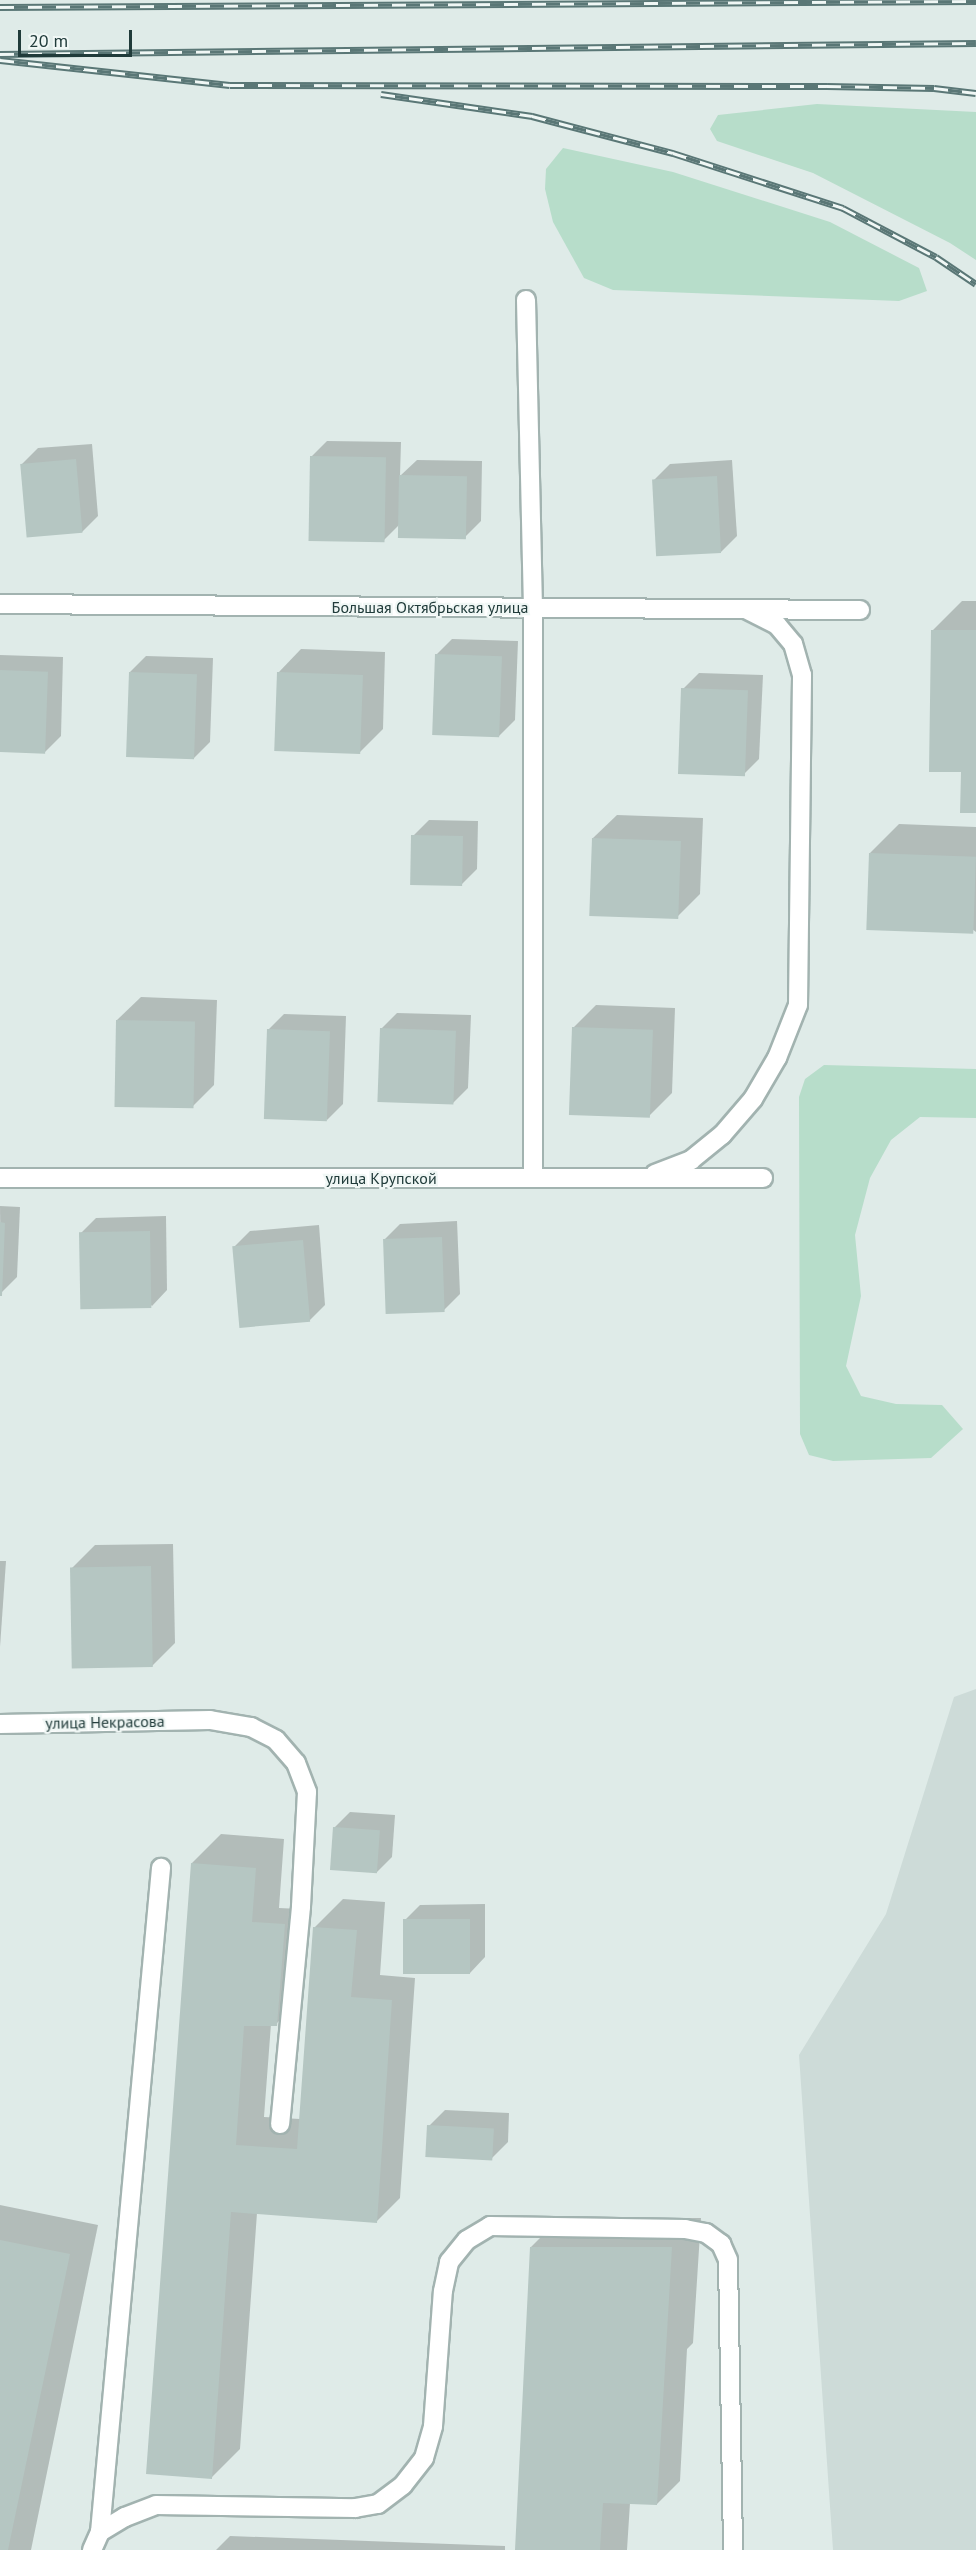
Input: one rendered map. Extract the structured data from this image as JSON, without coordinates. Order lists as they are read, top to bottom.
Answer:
{
  "streets": {
    "street": ["Большая Октябрьская улица", "улица Крупской", "улица Некрасова"]
  },
  "scale_bar": "20 m"
}
